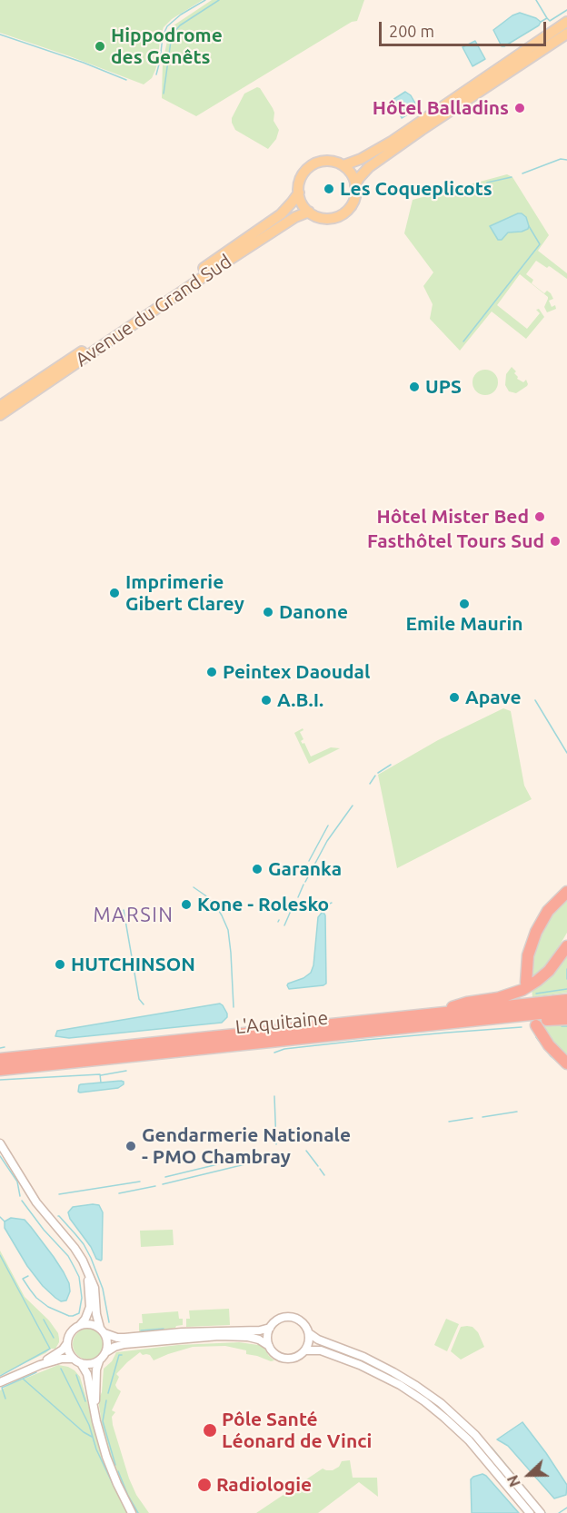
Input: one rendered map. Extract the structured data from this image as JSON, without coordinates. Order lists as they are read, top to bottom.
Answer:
{
  "streets": {
    "highway": ["L'Aquitaine"],
    "main road": ["Avenue du Grand Sud"]
  },
  "districts": ["MARSIN"],
  "places": [
    "Hippodrome des Genêts",
    "Hôtel Balladins",
    "Les Coqueplicots",
    "UPS",
    "Hôtel Mister Bed",
    "Fasthôtel Tours Sud",
    "Imprimerie Gibert Clarey",
    "Emile Maurin",
    "Danone",
    "Peintex Daoudal",
    "Apave",
    "A.B.I.",
    "Garanka",
    "Kone - Rolesko",
    "HUTCHINSON",
    "Gendarmerie Nationale - PMO Chambray",
    "Pôle Santé Léonard de Vinci",
    "Radiologie"
  ],
  "scale_bar": "200 m",
  "north": "left"
}
